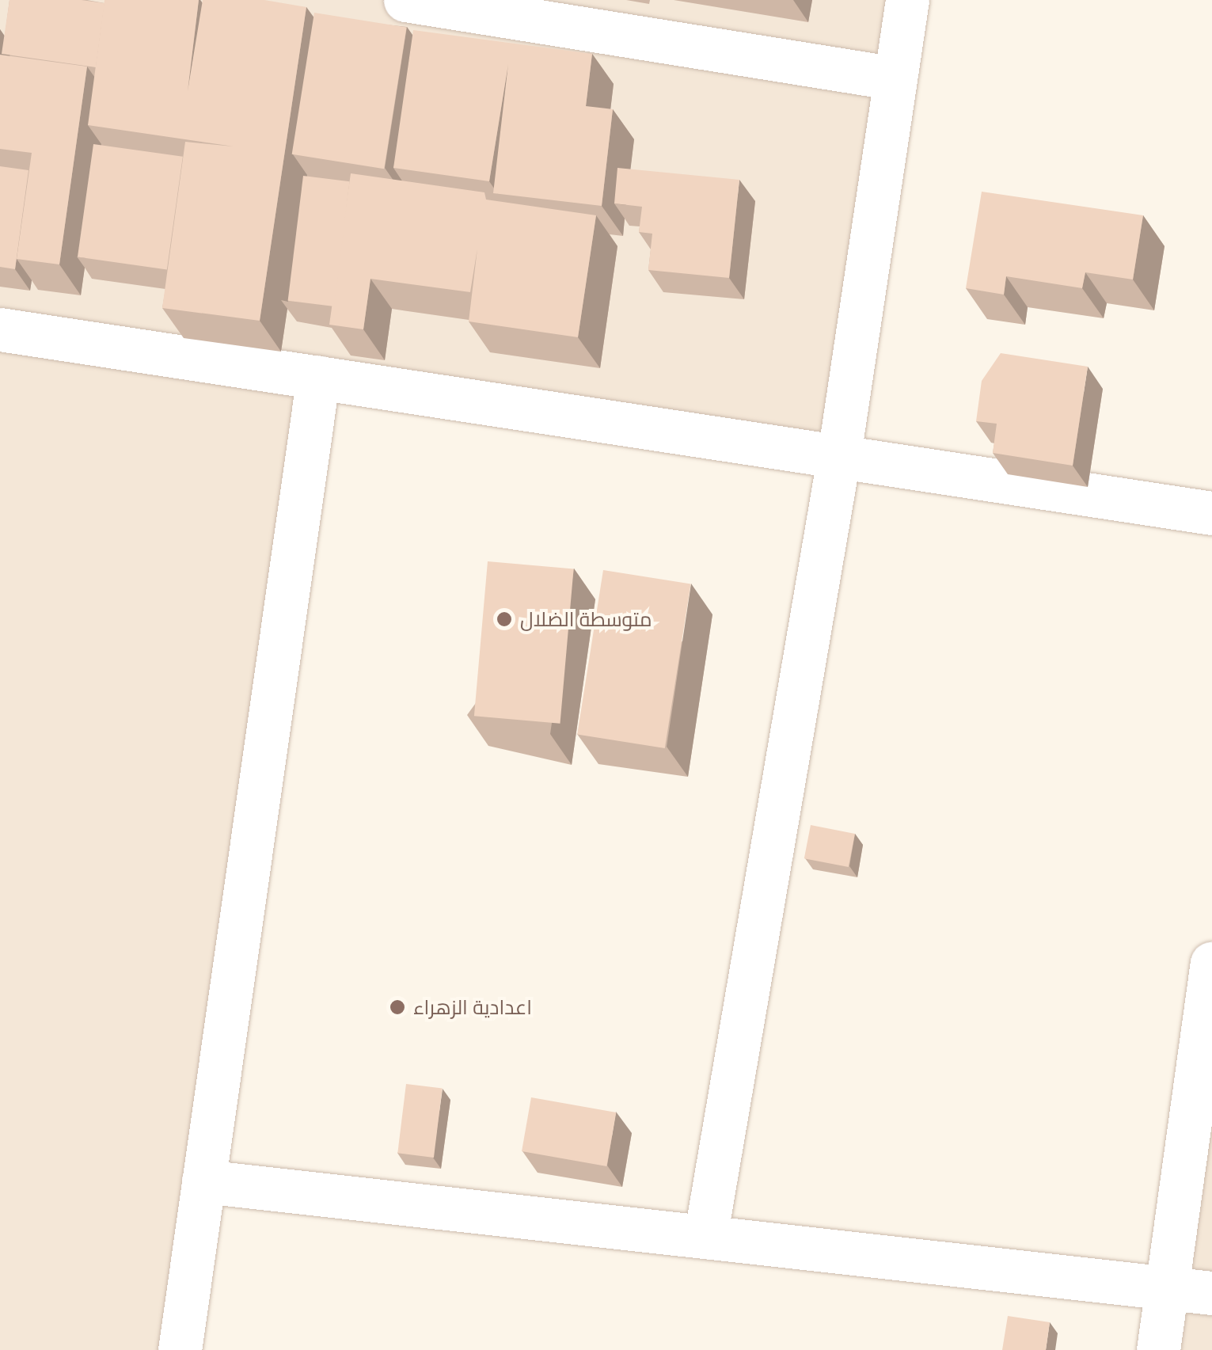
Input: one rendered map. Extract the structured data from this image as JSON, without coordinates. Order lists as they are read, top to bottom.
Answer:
{
  "places": ["متوسطة الضلال", "اعدادية الزهراء"]
}
